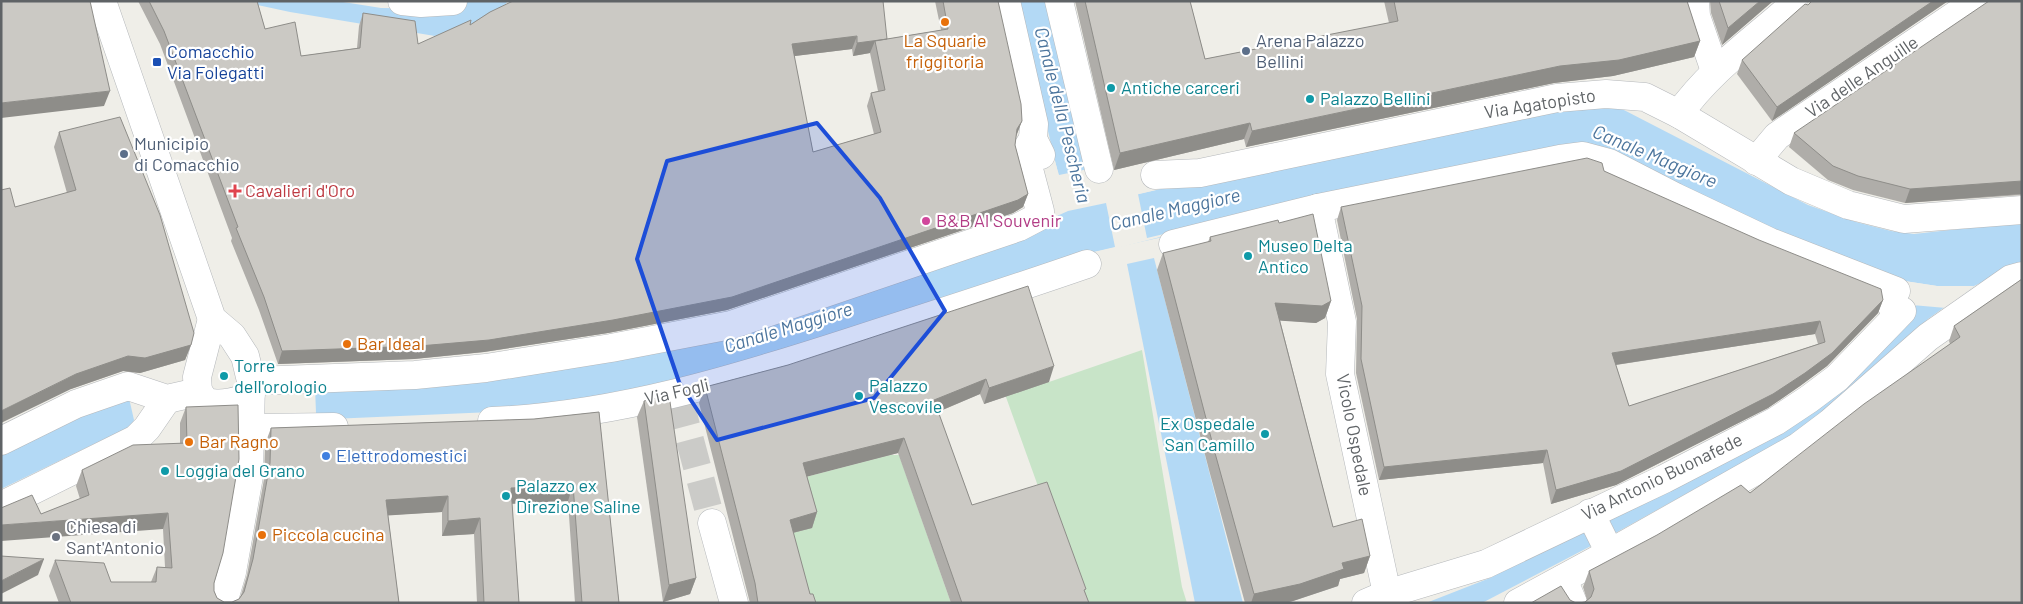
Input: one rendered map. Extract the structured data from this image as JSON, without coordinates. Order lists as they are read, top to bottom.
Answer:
{
  "streets": {
    "street": [
      "Via delle Anguille",
      "Via Agatopisto",
      "Via Fogli",
      "Vicolo Ospedale",
      "Via Antonio Buonafede"
    ]
  },
  "crossings": [
    ["Via delle Anguille", "Via Agatopisto"],
    ["Vicolo Ospedale", "Via Antonio Buonafede"]
  ],
  "water": ["Canale della Pescheria", "Canale Maggiore"],
  "places": {
    "other": [
      "La Squarie friggitoria",
      "Arena Palazzo Bellini",
      "Antiche carceri",
      "Palazzo Bellini",
      "Municipio di Comacchio",
      "B&B Al Souvenir",
      "Museo Delta Antico",
      "Bar Ideal",
      "Torre dell'orologio",
      "Palazzo Vescovile",
      "Ex Ospedale San Camillo",
      "Bar Ragno",
      "Elettrodomestici",
      "Loggia del Grano",
      "Palazzo ex Direzione Saline",
      "Piccola cucina",
      "Chiesa di Sant'Antonio"
    ],
    "transit": ["Comacchio Via Folegatti"],
    "health": ["Cavalieri d'Oro"]
  }
}
